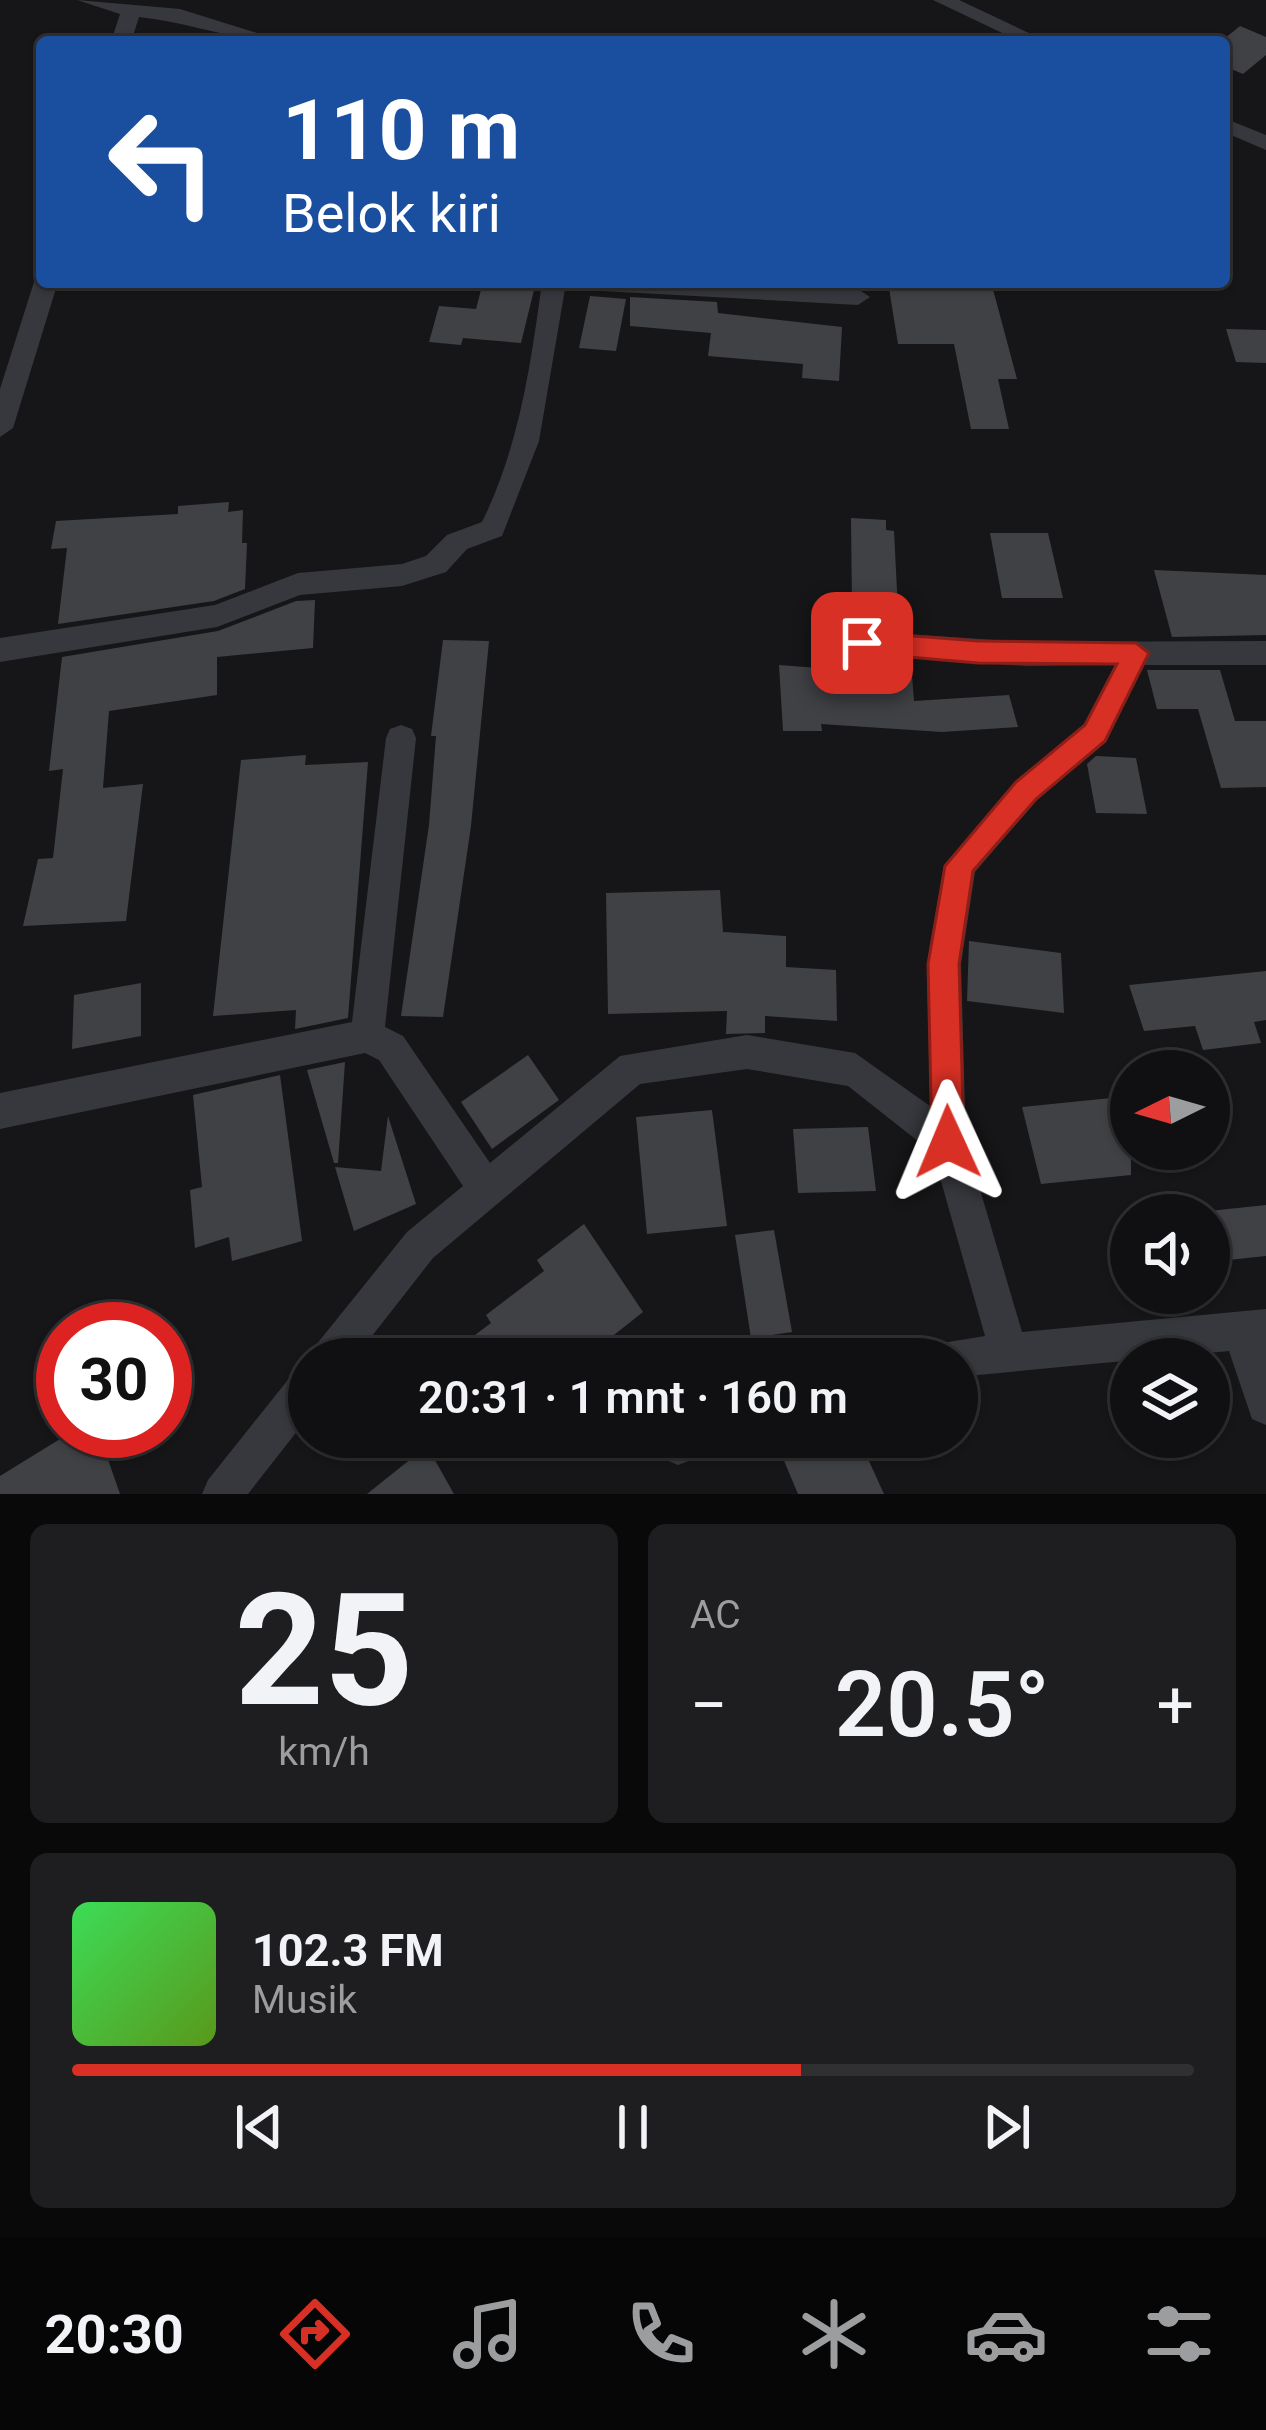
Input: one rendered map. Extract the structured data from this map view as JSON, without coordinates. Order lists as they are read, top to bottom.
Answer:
{
  "north": "left",
  "page": {
    "turn": ["110 m", "Belok kiri"],
    "limit": "30",
    "trip": "20:31 · 1 mnt · 160 m",
    "tile": [
      ["25", "km/h"],
      "AC"
    ],
    "heat": ["−", "20.5°", "+"],
    "song": ["102.3 FM", "Musik"],
    "tabs": "20:30"
  }
}
